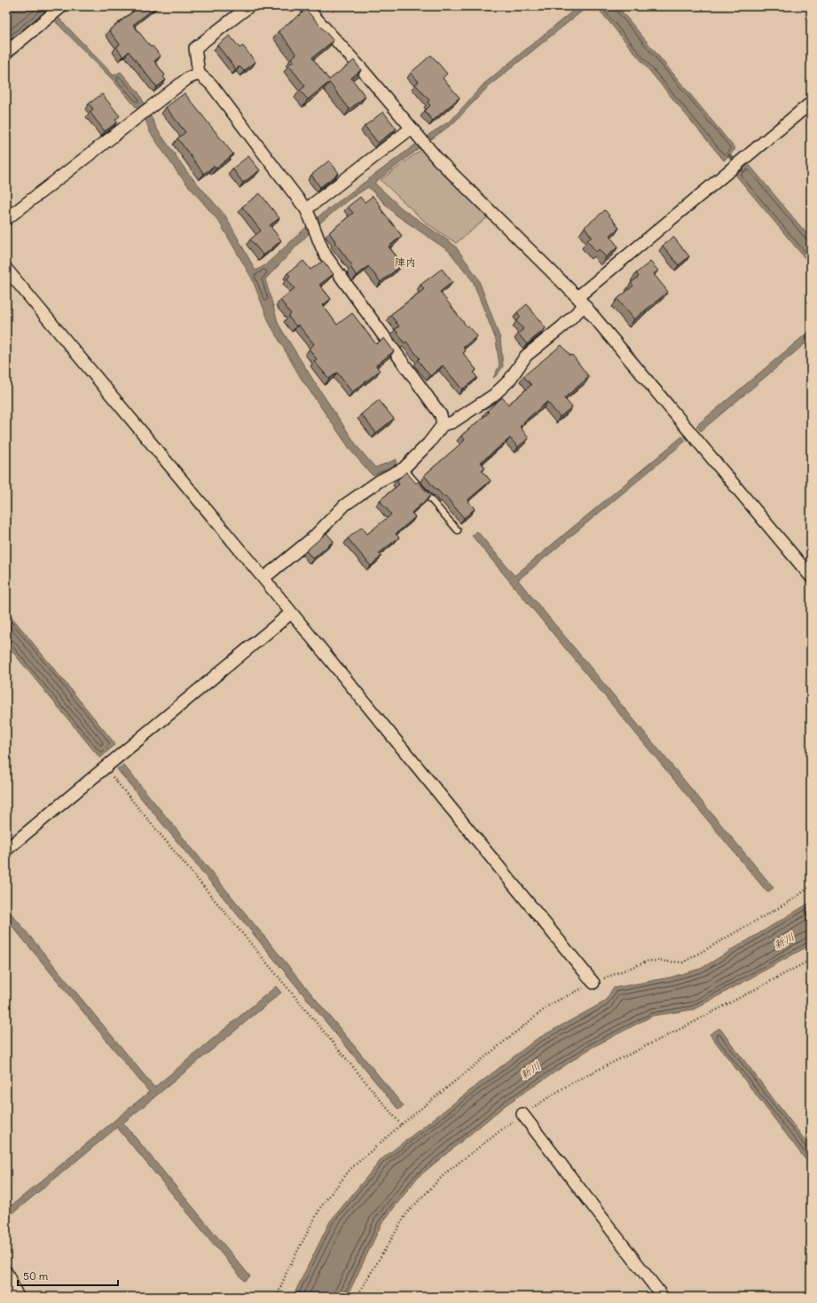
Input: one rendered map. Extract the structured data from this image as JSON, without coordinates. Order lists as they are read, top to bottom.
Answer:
{
  "districts": ["陣内"],
  "water": ["新川"],
  "scale_bar": "50 m"
}
